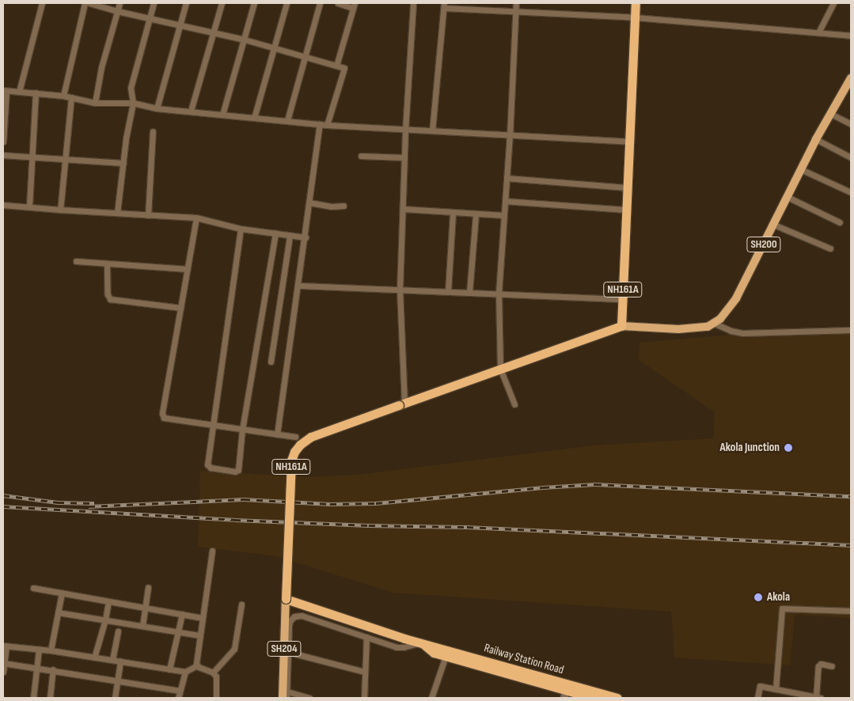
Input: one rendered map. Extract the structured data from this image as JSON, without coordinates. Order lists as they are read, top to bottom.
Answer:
{
  "streets": {
    "highway": ["NH161A", "Railway Station Road"],
    "main road": ["SH200", "SH204"]
  },
  "crossings": [
    ["SH200", "NH161A"],
    ["NH161A", "SH204"],
    ["NH161A", "Railway Station Road"],
    ["SH204", "Railway Station Road"]
  ],
  "places": ["Akola Junction", "Akola"]
}
